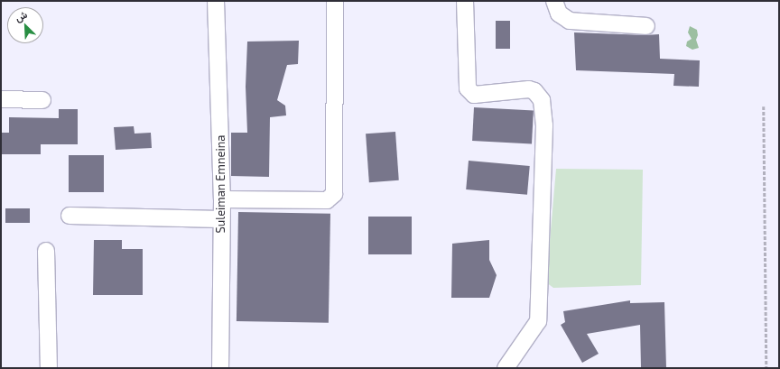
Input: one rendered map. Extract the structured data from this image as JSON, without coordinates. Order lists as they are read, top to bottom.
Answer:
{
  "streets": {
    "street": ["Suleiman Emneina"]
  },
  "north": "top left"
}
